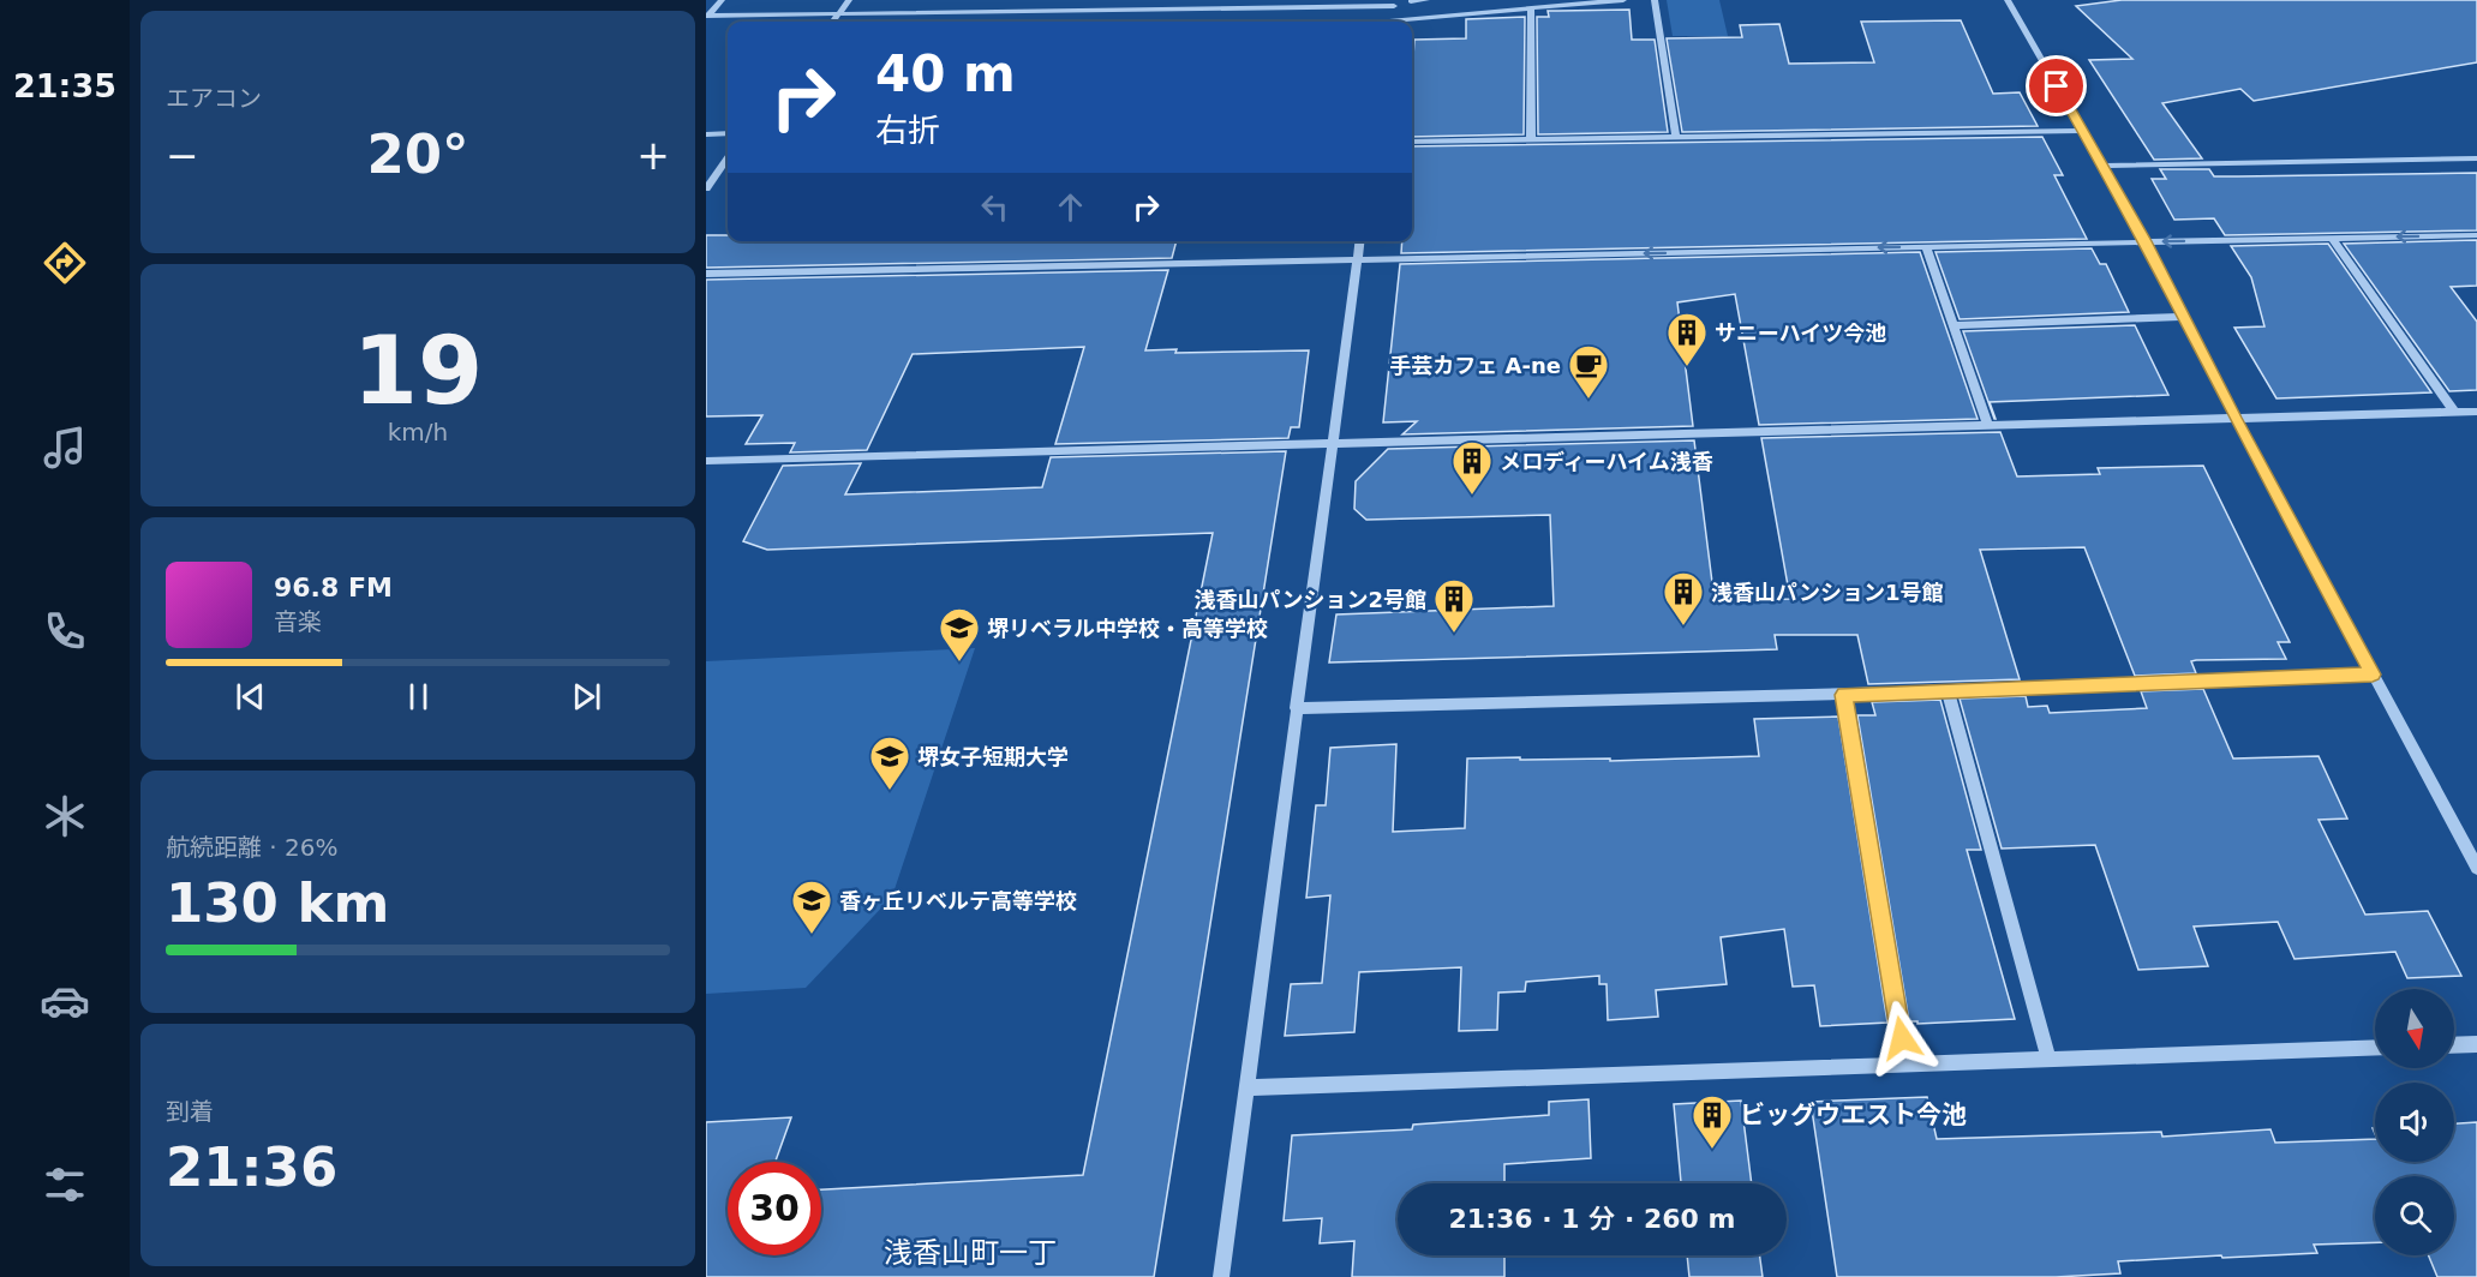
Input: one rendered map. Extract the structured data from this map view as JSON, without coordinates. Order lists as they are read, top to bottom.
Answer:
{
  "districts": ["浅香山町一丁"],
  "places": {
    "building": [
      "サニーハイツ今池",
      "メロディーハイム浅香",
      "浅香山パンション1号館",
      "浅香山パンション2号館",
      "ビッグウエスト今池"
    ],
    "cafe": ["手芸カフェ A-ne"],
    "school or university": ["堺リベラル中学校・高等学校", "堺女子短期大学", "香ヶ丘リベルテ高等学校"]
  },
  "north": "bottom",
  "page": {
    "tabs": "21:35",
    "tile": [
      "エアコン",
      ["19", "km/h"],
      ["航続距離 · 26%", "130 km"],
      ["到着", "21:36"]
    ],
    "turn": ["40 m", "右折"],
    "heat": ["−", "20°", "+"],
    "song": ["96.8 FM", "音楽"],
    "limit": "30",
    "trip": "21:36 · 1 分 · 260 m"
  }
}
